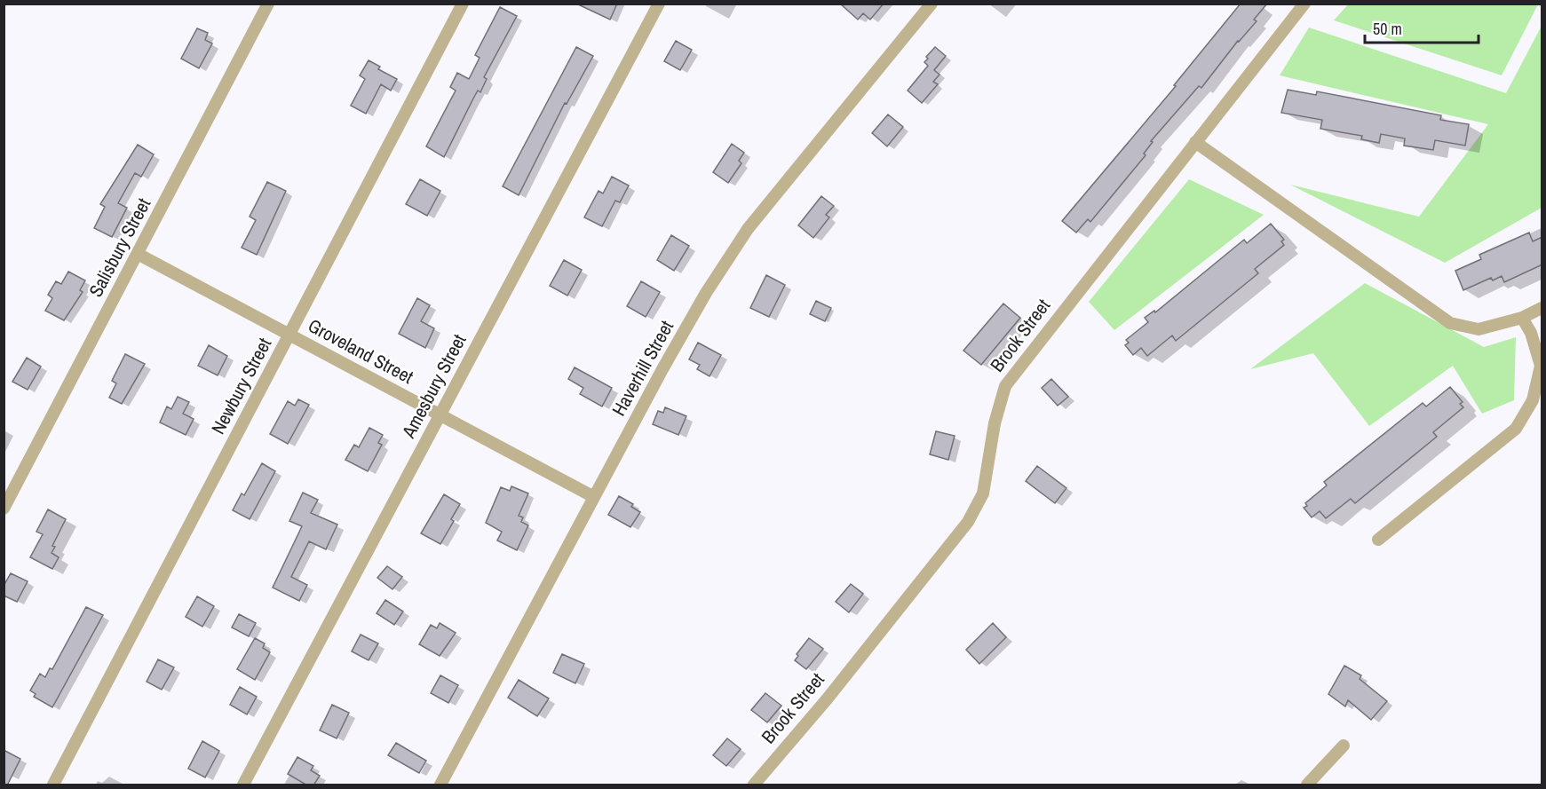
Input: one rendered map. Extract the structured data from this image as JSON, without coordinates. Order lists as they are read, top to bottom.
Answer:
{
  "streets": {
    "street": [
      "Salisbury Street",
      "Brook Street",
      "Groveland Street",
      "Haverhill Street",
      "Newbury Street",
      "Amesbury Street"
    ]
  },
  "crossings": [
    ["Salisbury Street", "Groveland Street"],
    ["Groveland Street", "Haverhill Street"],
    ["Groveland Street", "Newbury Street"],
    ["Groveland Street", "Amesbury Street"]
  ],
  "scale_bar": "50 m"
}
